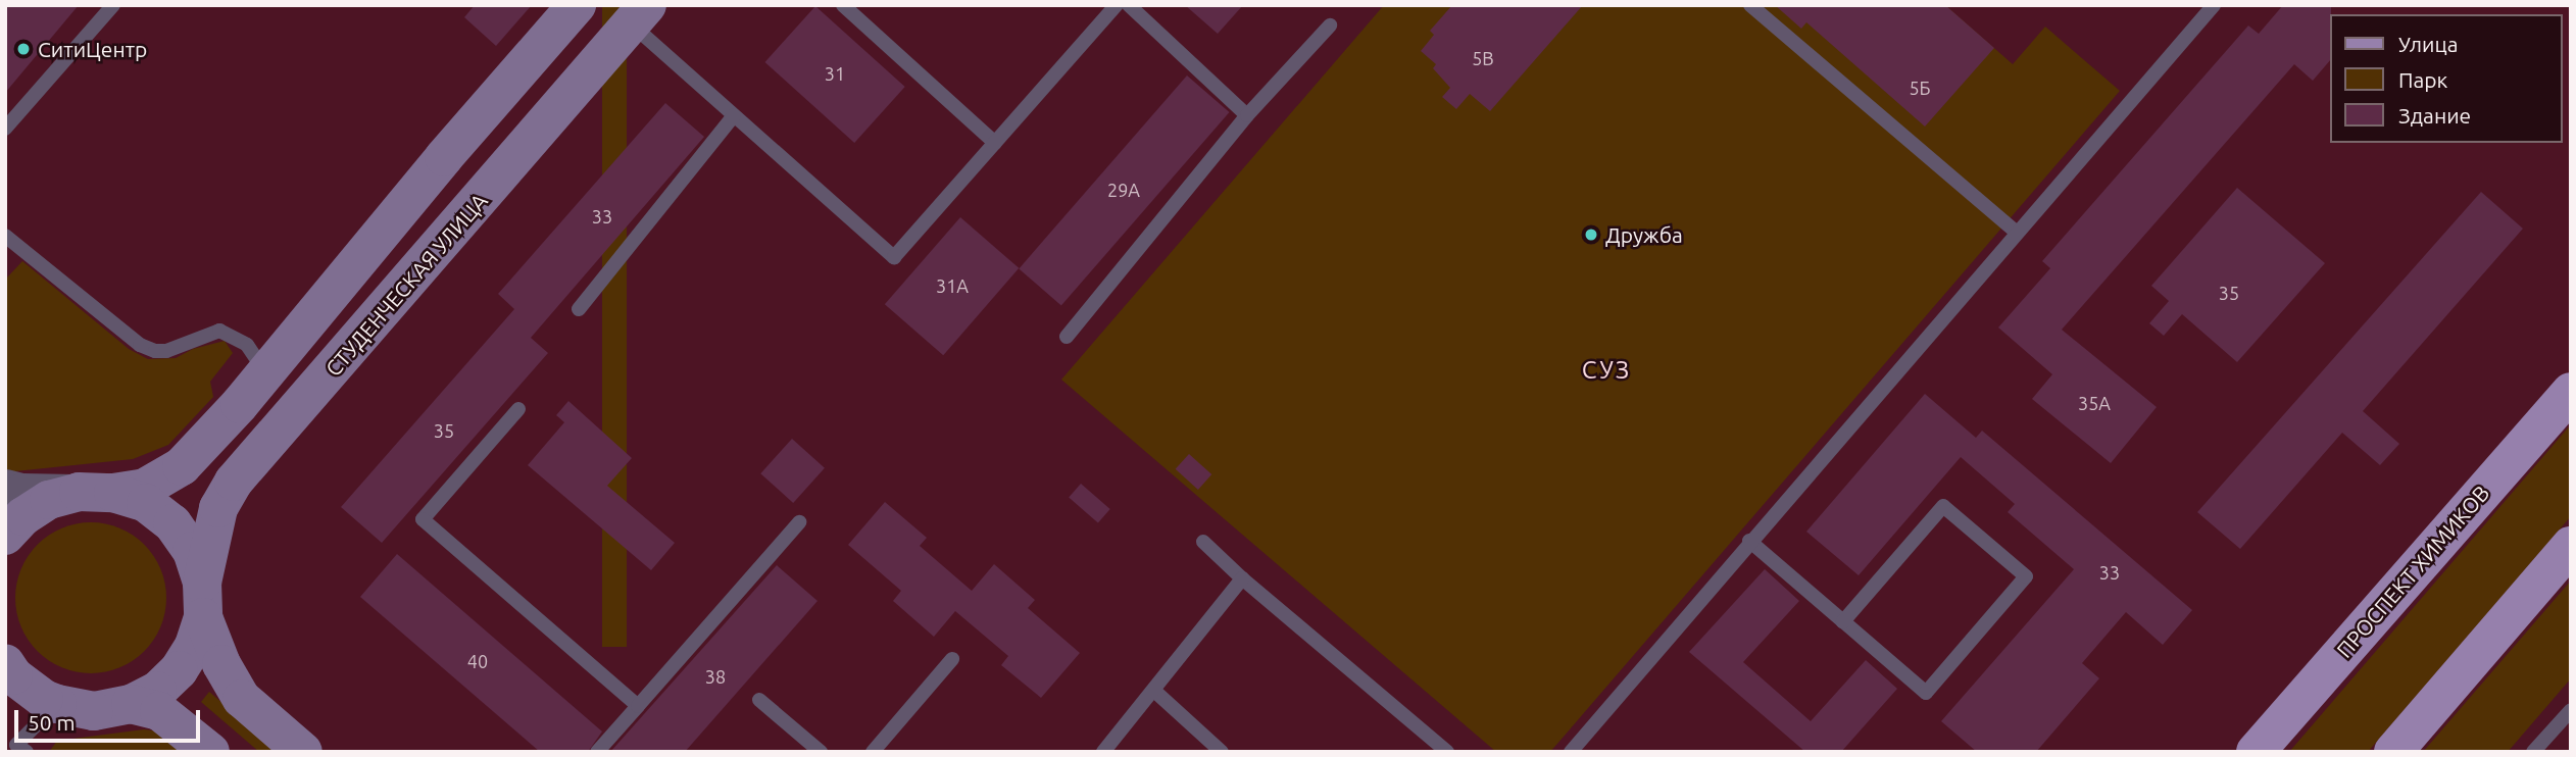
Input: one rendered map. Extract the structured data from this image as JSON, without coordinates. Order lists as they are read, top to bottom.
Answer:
{
  "streets": {
    "main road": ["СТУДЕНЧЕСКАЯ УЛИЦА", "ПРОСПЕКТ ХИМИКОВ"]
  },
  "districts": ["СУЗ"],
  "places": ["СитиЦентр", "Дружба"],
  "house_numbers": [
    "5В",
    "31",
    "5Б",
    "29А",
    "33",
    "31А",
    "35",
    "35А",
    "35",
    "33",
    "40",
    "38"
  ],
  "legend": ["Улица", "Парк", "Здание"],
  "scale_bar": "50 m"
}
